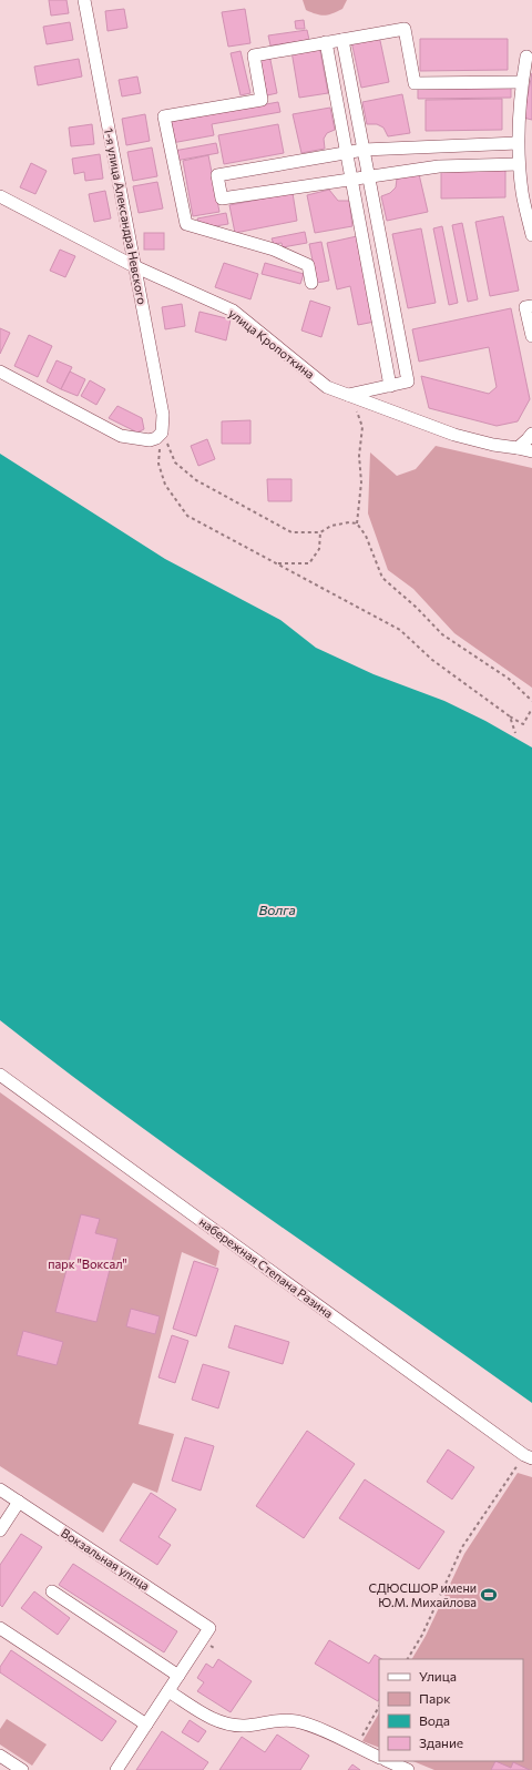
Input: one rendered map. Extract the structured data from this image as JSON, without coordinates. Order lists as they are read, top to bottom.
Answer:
{
  "streets": {
    "street": [
      "1-я улица Александра Невского",
      "улица Кропоткина",
      "набережная Степана Разина",
      "Вокзальная улица"
    ]
  },
  "crossings": [
    ["1-я улица Александра Невского", "улица Кропоткина"]
  ],
  "water": ["Волга"],
  "parks": ["парк \"Воксал\""],
  "places": {
    "sports": ["СДЮСШОР имени Ю.М. Михайлова"]
  },
  "legend": [
    "Улица",
    "Парк",
    "Вода",
    "Здание"
  ]
}
